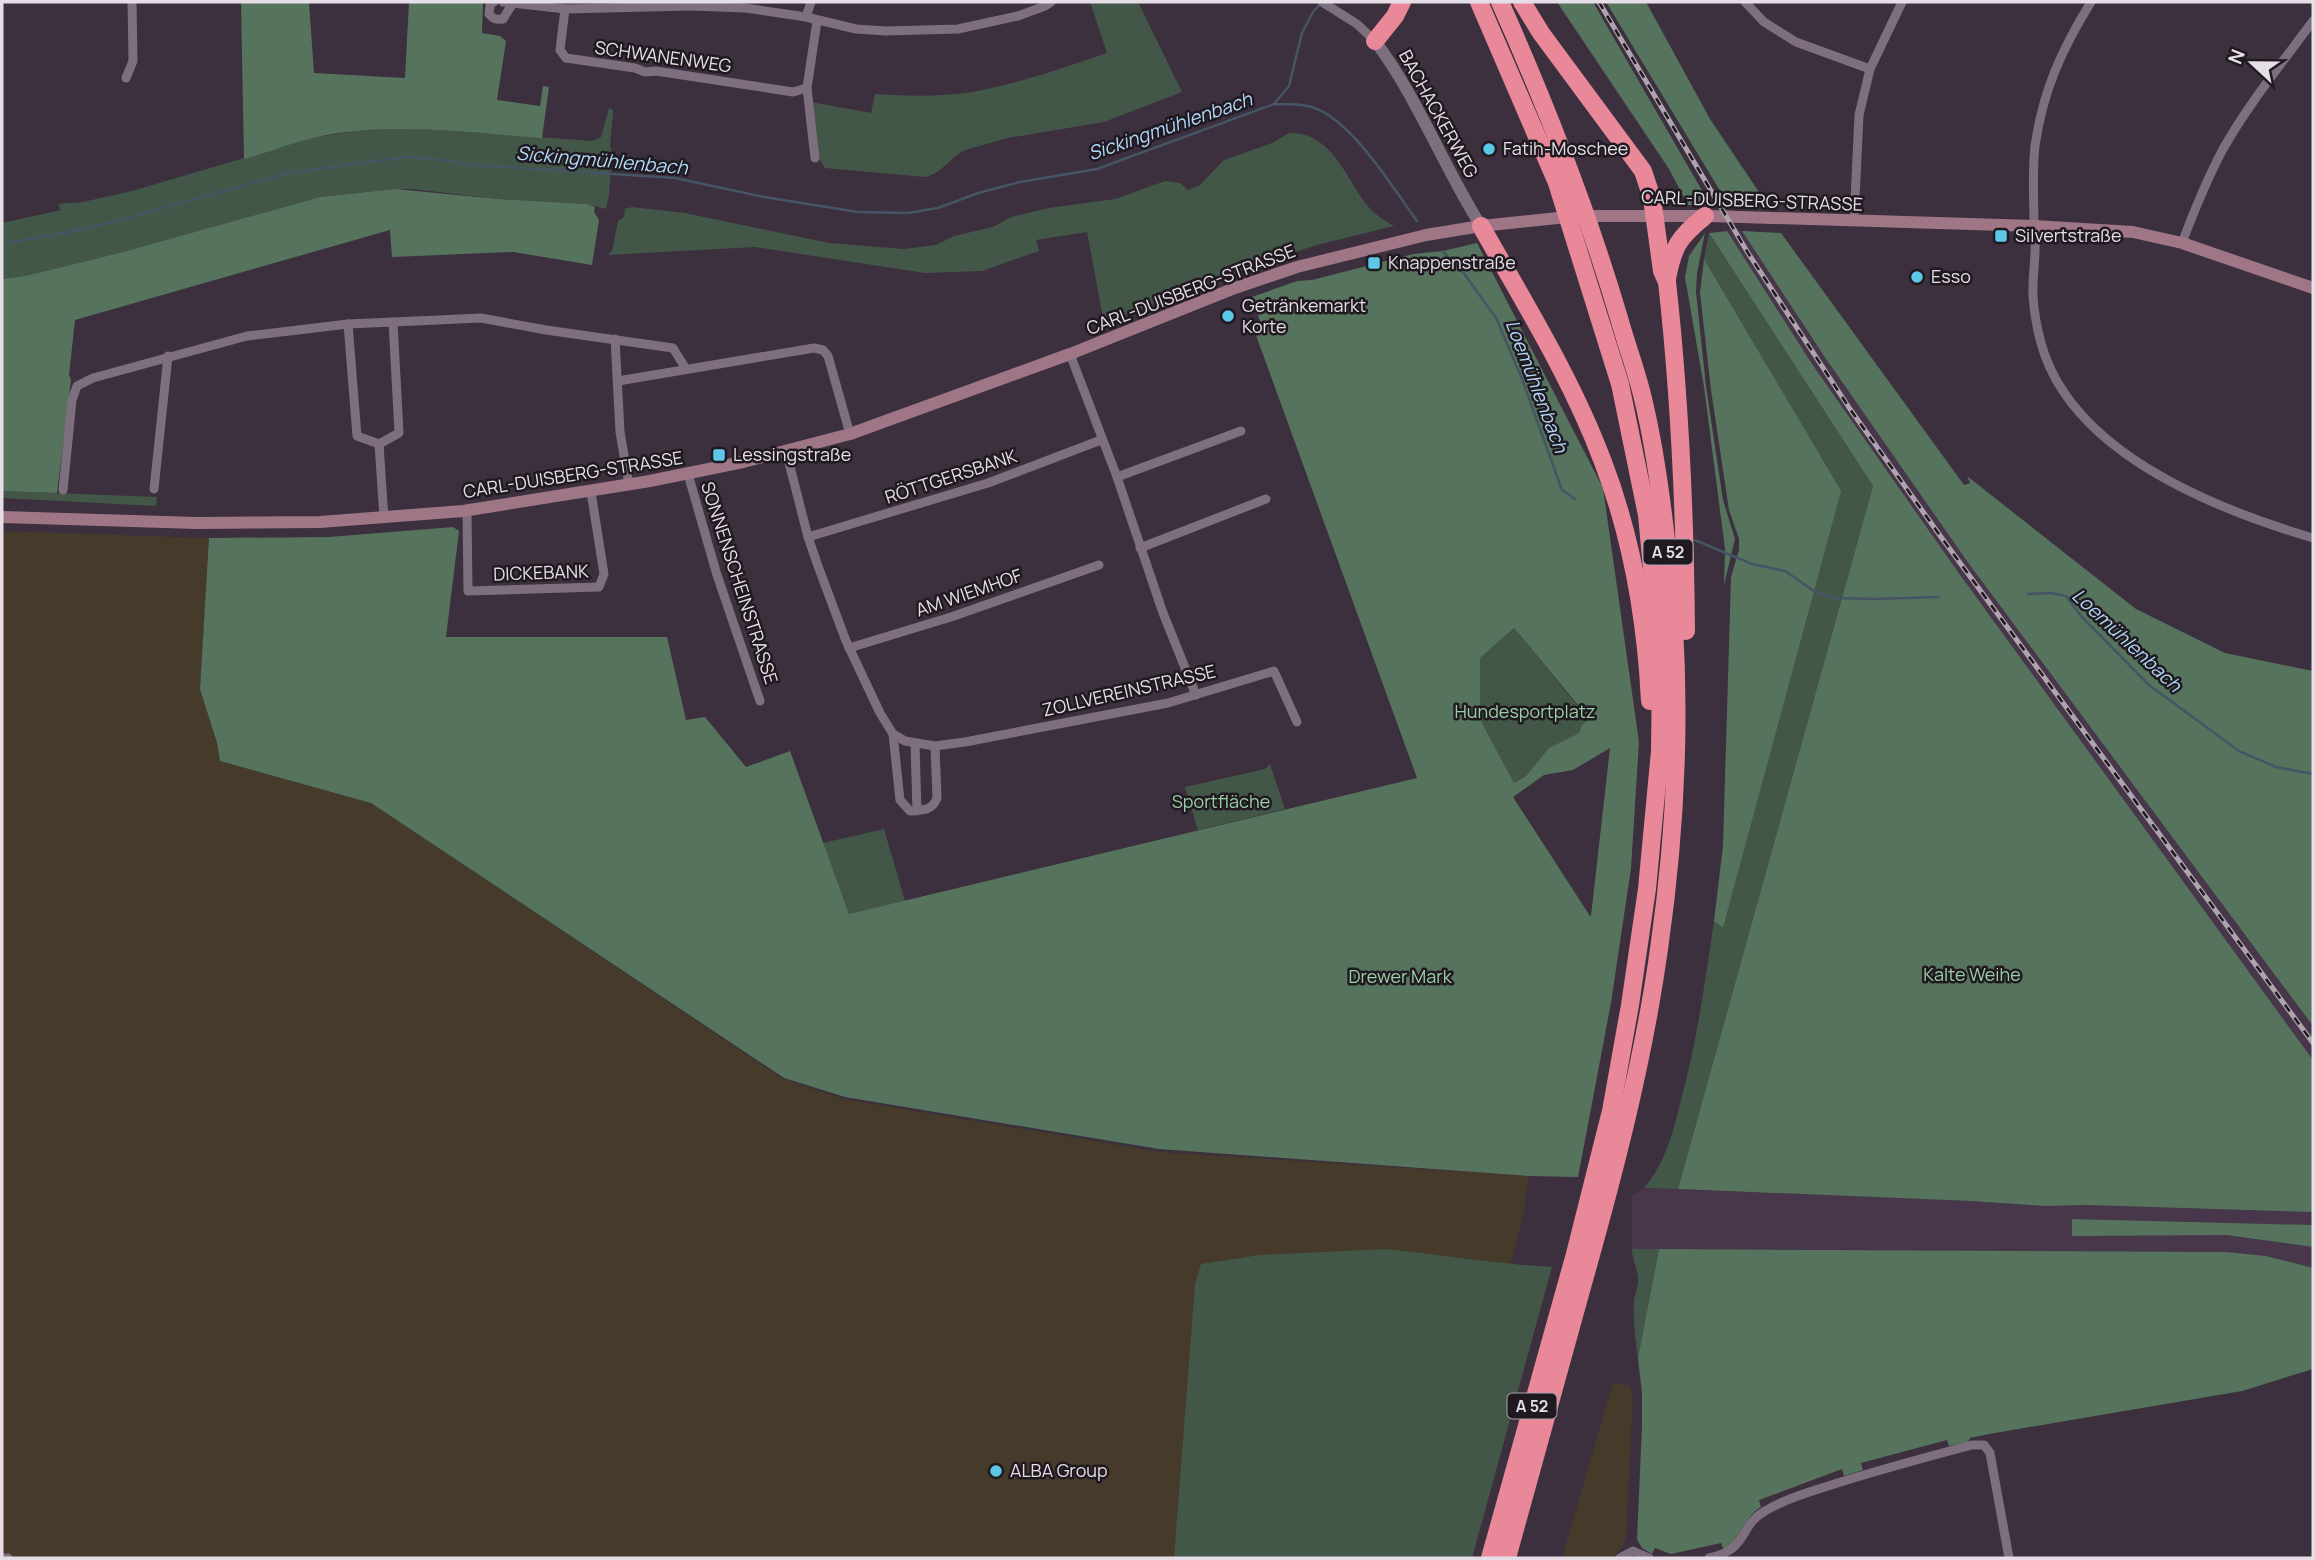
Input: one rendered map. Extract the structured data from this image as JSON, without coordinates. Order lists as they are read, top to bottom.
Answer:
{
  "streets": {
    "highway": ["A 52"],
    "main road": ["CARL-DUISBERG-STRASSE"],
    "street": [
      "SCHWANENWEG",
      "BACHACKERWEG",
      "RÖTTGERSBANK",
      "DICKEBANK",
      "SONNENSCHEINSTRASSE",
      "AM WIEMHOF",
      "ZOLLVEREINSTRASSE"
    ]
  },
  "crossings": [
    ["BACHACKERWEG", "CARL-DUISBERG-STRASSE"],
    ["CARL-DUISBERG-STRASSE", "DICKEBANK"],
    ["CARL-DUISBERG-STRASSE", "SONNENSCHEINSTRASSE"]
  ],
  "water": ["Sickingmühlenbach", "Loemühlenbach"],
  "parks": [
    "Hundesportplatz",
    "Sportfläche",
    "Kalte Weihe",
    "Drewer Mark"
  ],
  "places": {
    "other": [
      "Fatih-Moschee",
      "Esso",
      "Getränkemarkt Korte",
      "ALBA Group"
    ],
    "transit": ["Silvertstraße", "Knappenstraße", "Lessingstraße"]
  },
  "north": "left"
}
